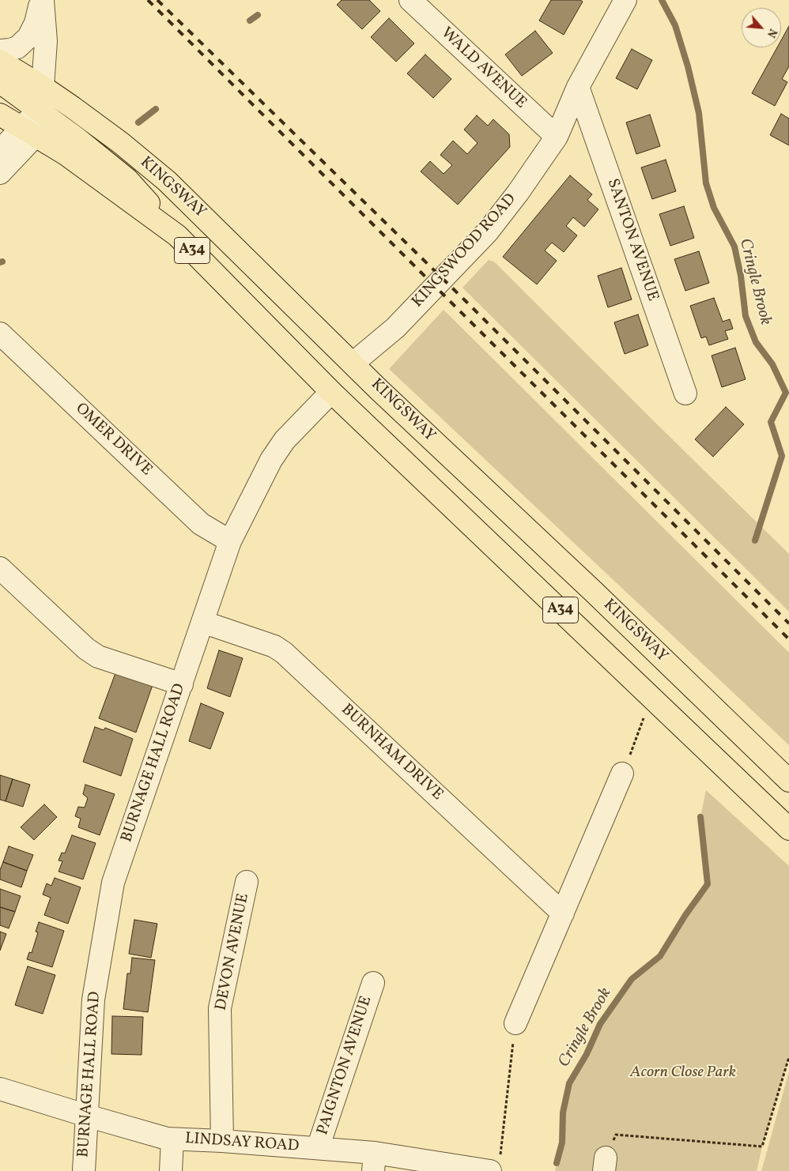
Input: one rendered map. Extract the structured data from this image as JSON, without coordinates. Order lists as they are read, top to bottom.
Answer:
{
  "streets": {
    "highway": ["KINGSWAY", "A34"],
    "street": [
      "WALD AVENUE",
      "SANTON AVENUE",
      "KINGSWOOD ROAD",
      "OMER DRIVE",
      "BURNHAM DRIVE",
      "BURNAGE HALL ROAD",
      "DEVON AVENUE",
      "PAIGNTON AVENUE",
      "LINDSAY ROAD"
    ]
  },
  "crossings": [
    ["WALD AVENUE", "KINGSWOOD ROAD"],
    ["KINGSWAY", "KINGSWOOD ROAD"],
    ["KINGSWAY", "BURNAGE HALL ROAD"],
    ["SANTON AVENUE", "KINGSWOOD ROAD"],
    ["OMER DRIVE", "BURNAGE HALL ROAD"],
    ["BURNHAM DRIVE", "BURNAGE HALL ROAD"],
    ["BURNAGE HALL ROAD", "LINDSAY ROAD"],
    ["DEVON AVENUE", "LINDSAY ROAD"],
    ["PAIGNTON AVENUE", "LINDSAY ROAD"]
  ],
  "water": ["Cringle Brook"],
  "parks": ["Acorn Close Park"],
  "north": "bottom right"
}
